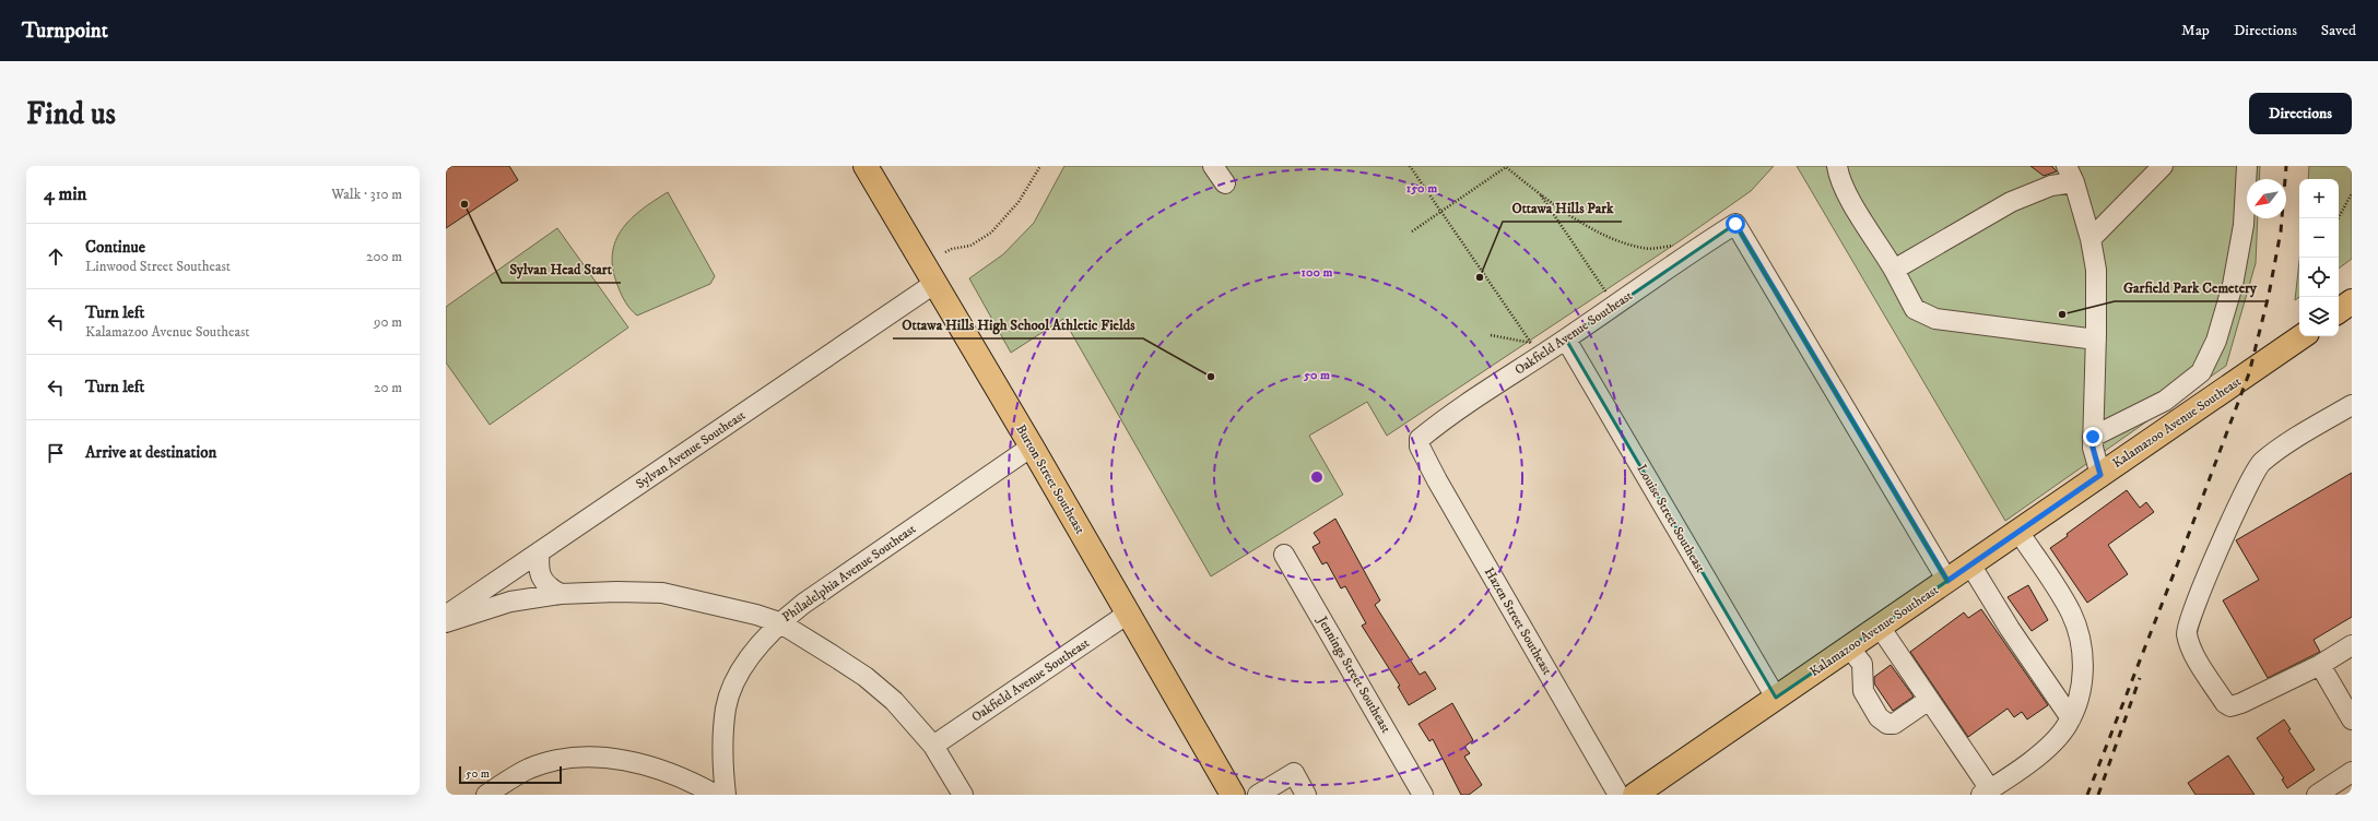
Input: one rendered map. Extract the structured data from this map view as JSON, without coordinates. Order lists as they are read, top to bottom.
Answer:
{
  "streets": {
    "main road": ["Kalamazoo Avenue Southeast", "Burton Street Southeast"],
    "street": [
      "Oakfield Avenue Southeast",
      "Sylvan Avenue Southeast",
      "Louise Street Southeast",
      "Philadelphia Avenue Southeast",
      "Hazen Street Southeast",
      "Jennings Street Southeast"
    ]
  },
  "crossings": [
    ["Oakfield Avenue Southeast", "Kalamazoo Avenue Southeast"],
    ["Oakfield Avenue Southeast", "Burton Street Southeast"],
    ["Oakfield Avenue Southeast", "Louise Street Southeast"],
    ["Oakfield Avenue Southeast", "Hazen Street Southeast"],
    ["Kalamazoo Avenue Southeast", "Louise Street Southeast"],
    ["Sylvan Avenue Southeast", "Burton Street Southeast"],
    ["Burton Street Southeast", "Philadelphia Avenue Southeast"]
  ],
  "places": [
    "Sylvan Head Start",
    "Ottawa Hills Park",
    "Garfield Park Cemetery",
    "Ottawa Hills High School Athletic Fields"
  ],
  "scale_bar": "50 m",
  "north": "bottom left",
  "page": {
    "header": "Turnpoint",
    "nav": ["Map", "Directions", "Saved"],
    "buttons": "Directions",
    "title": "Find us",
    "heading": ["4 min", "Walk · 310 m"],
    "map_buttons": ["+", "−"],
    "list": [
      ["Continue", "Linwood Street Southeast", "200 m"],
      ["Turn left", "Kalamazoo Avenue Southeast", "90 m"],
      ["Turn left", "20 m"],
      "Arrive at destination"
    ],
    "scale": "50 m"
  },
  "rings": ["150 m", "100 m", "50 m"]
}
